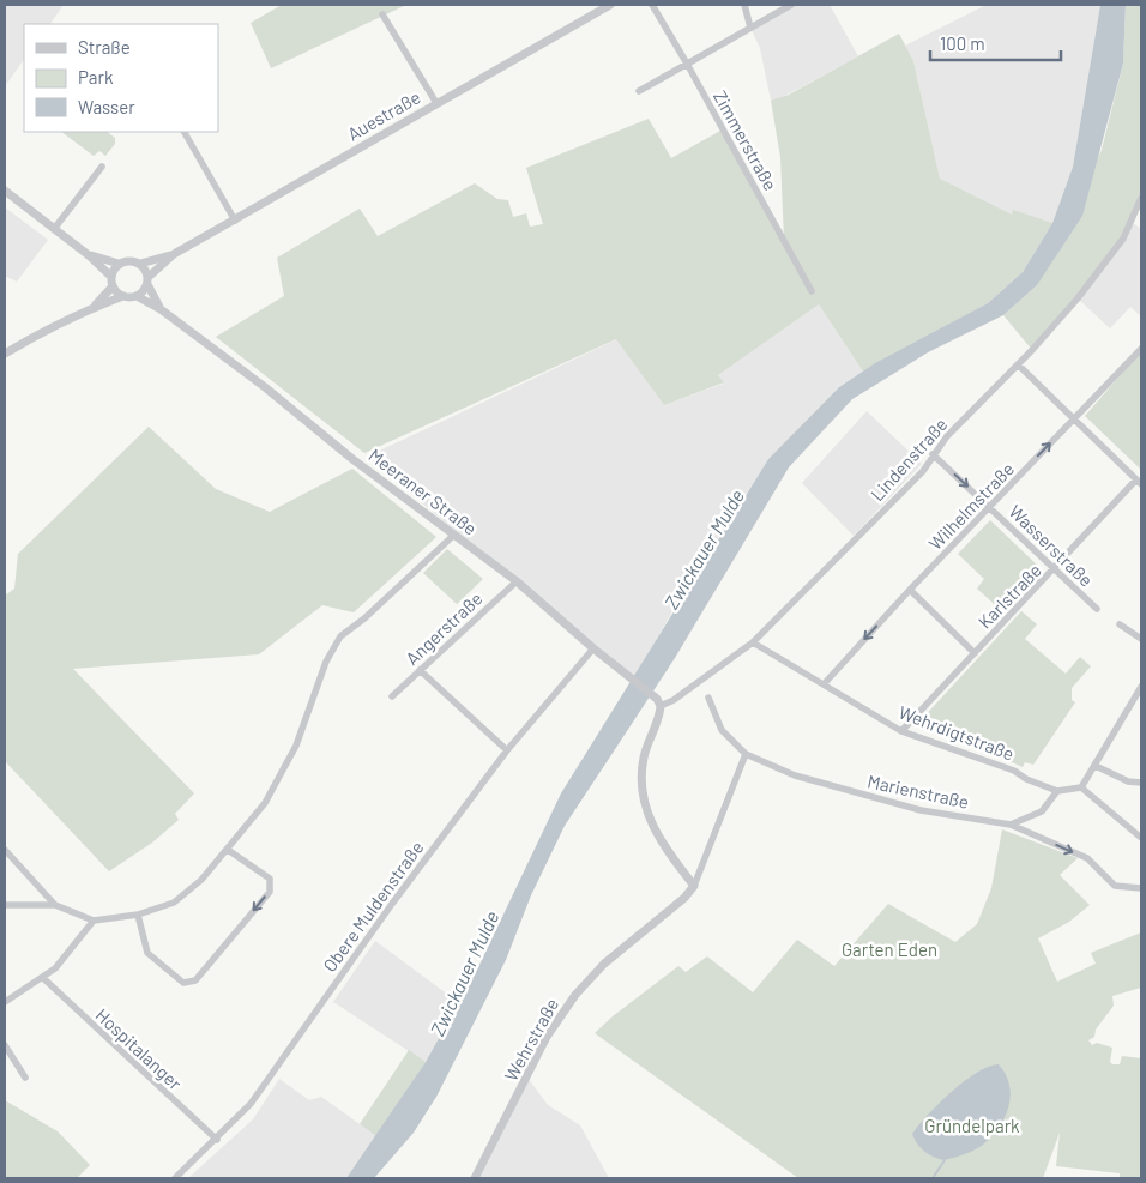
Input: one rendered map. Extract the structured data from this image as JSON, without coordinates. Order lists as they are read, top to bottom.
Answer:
{
  "streets": {
    "street": [
      "Auestraße",
      "Zimmerstraße",
      "Lindenstraße",
      "Meeraner Straße",
      "Wilhelmstraße",
      "Wasserstraße",
      "Karlstraße",
      "Angerstraße",
      "Wehrdigtstraße",
      "Marienstraße",
      "Obere Muldenstraße",
      "Wehrstraße",
      "Hospitalanger"
    ]
  },
  "crossings": [
    ["Auestraße", "Meeraner Straße"],
    ["Lindenstraße", "Meeraner Straße"],
    ["Lindenstraße", "Wasserstraße"],
    ["Lindenstraße", "Wehrdigtstraße"],
    ["Meeraner Straße", "Angerstraße"],
    ["Meeraner Straße", "Obere Muldenstraße"],
    ["Wilhelmstraße", "Wasserstraße"],
    ["Wilhelmstraße", "Wehrdigtstraße"],
    ["Wasserstraße", "Karlstraße"],
    ["Karlstraße", "Wehrdigtstraße"],
    ["Marienstraße", "Wehrstraße"],
    ["Obere Muldenstraße", "Hospitalanger"]
  ],
  "water": ["Zwickauer Mulde"],
  "parks": ["Garten Eden", "Gründelpark"],
  "legend": ["Straße", "Park", "Wasser"],
  "scale_bar": "100 m"
}
